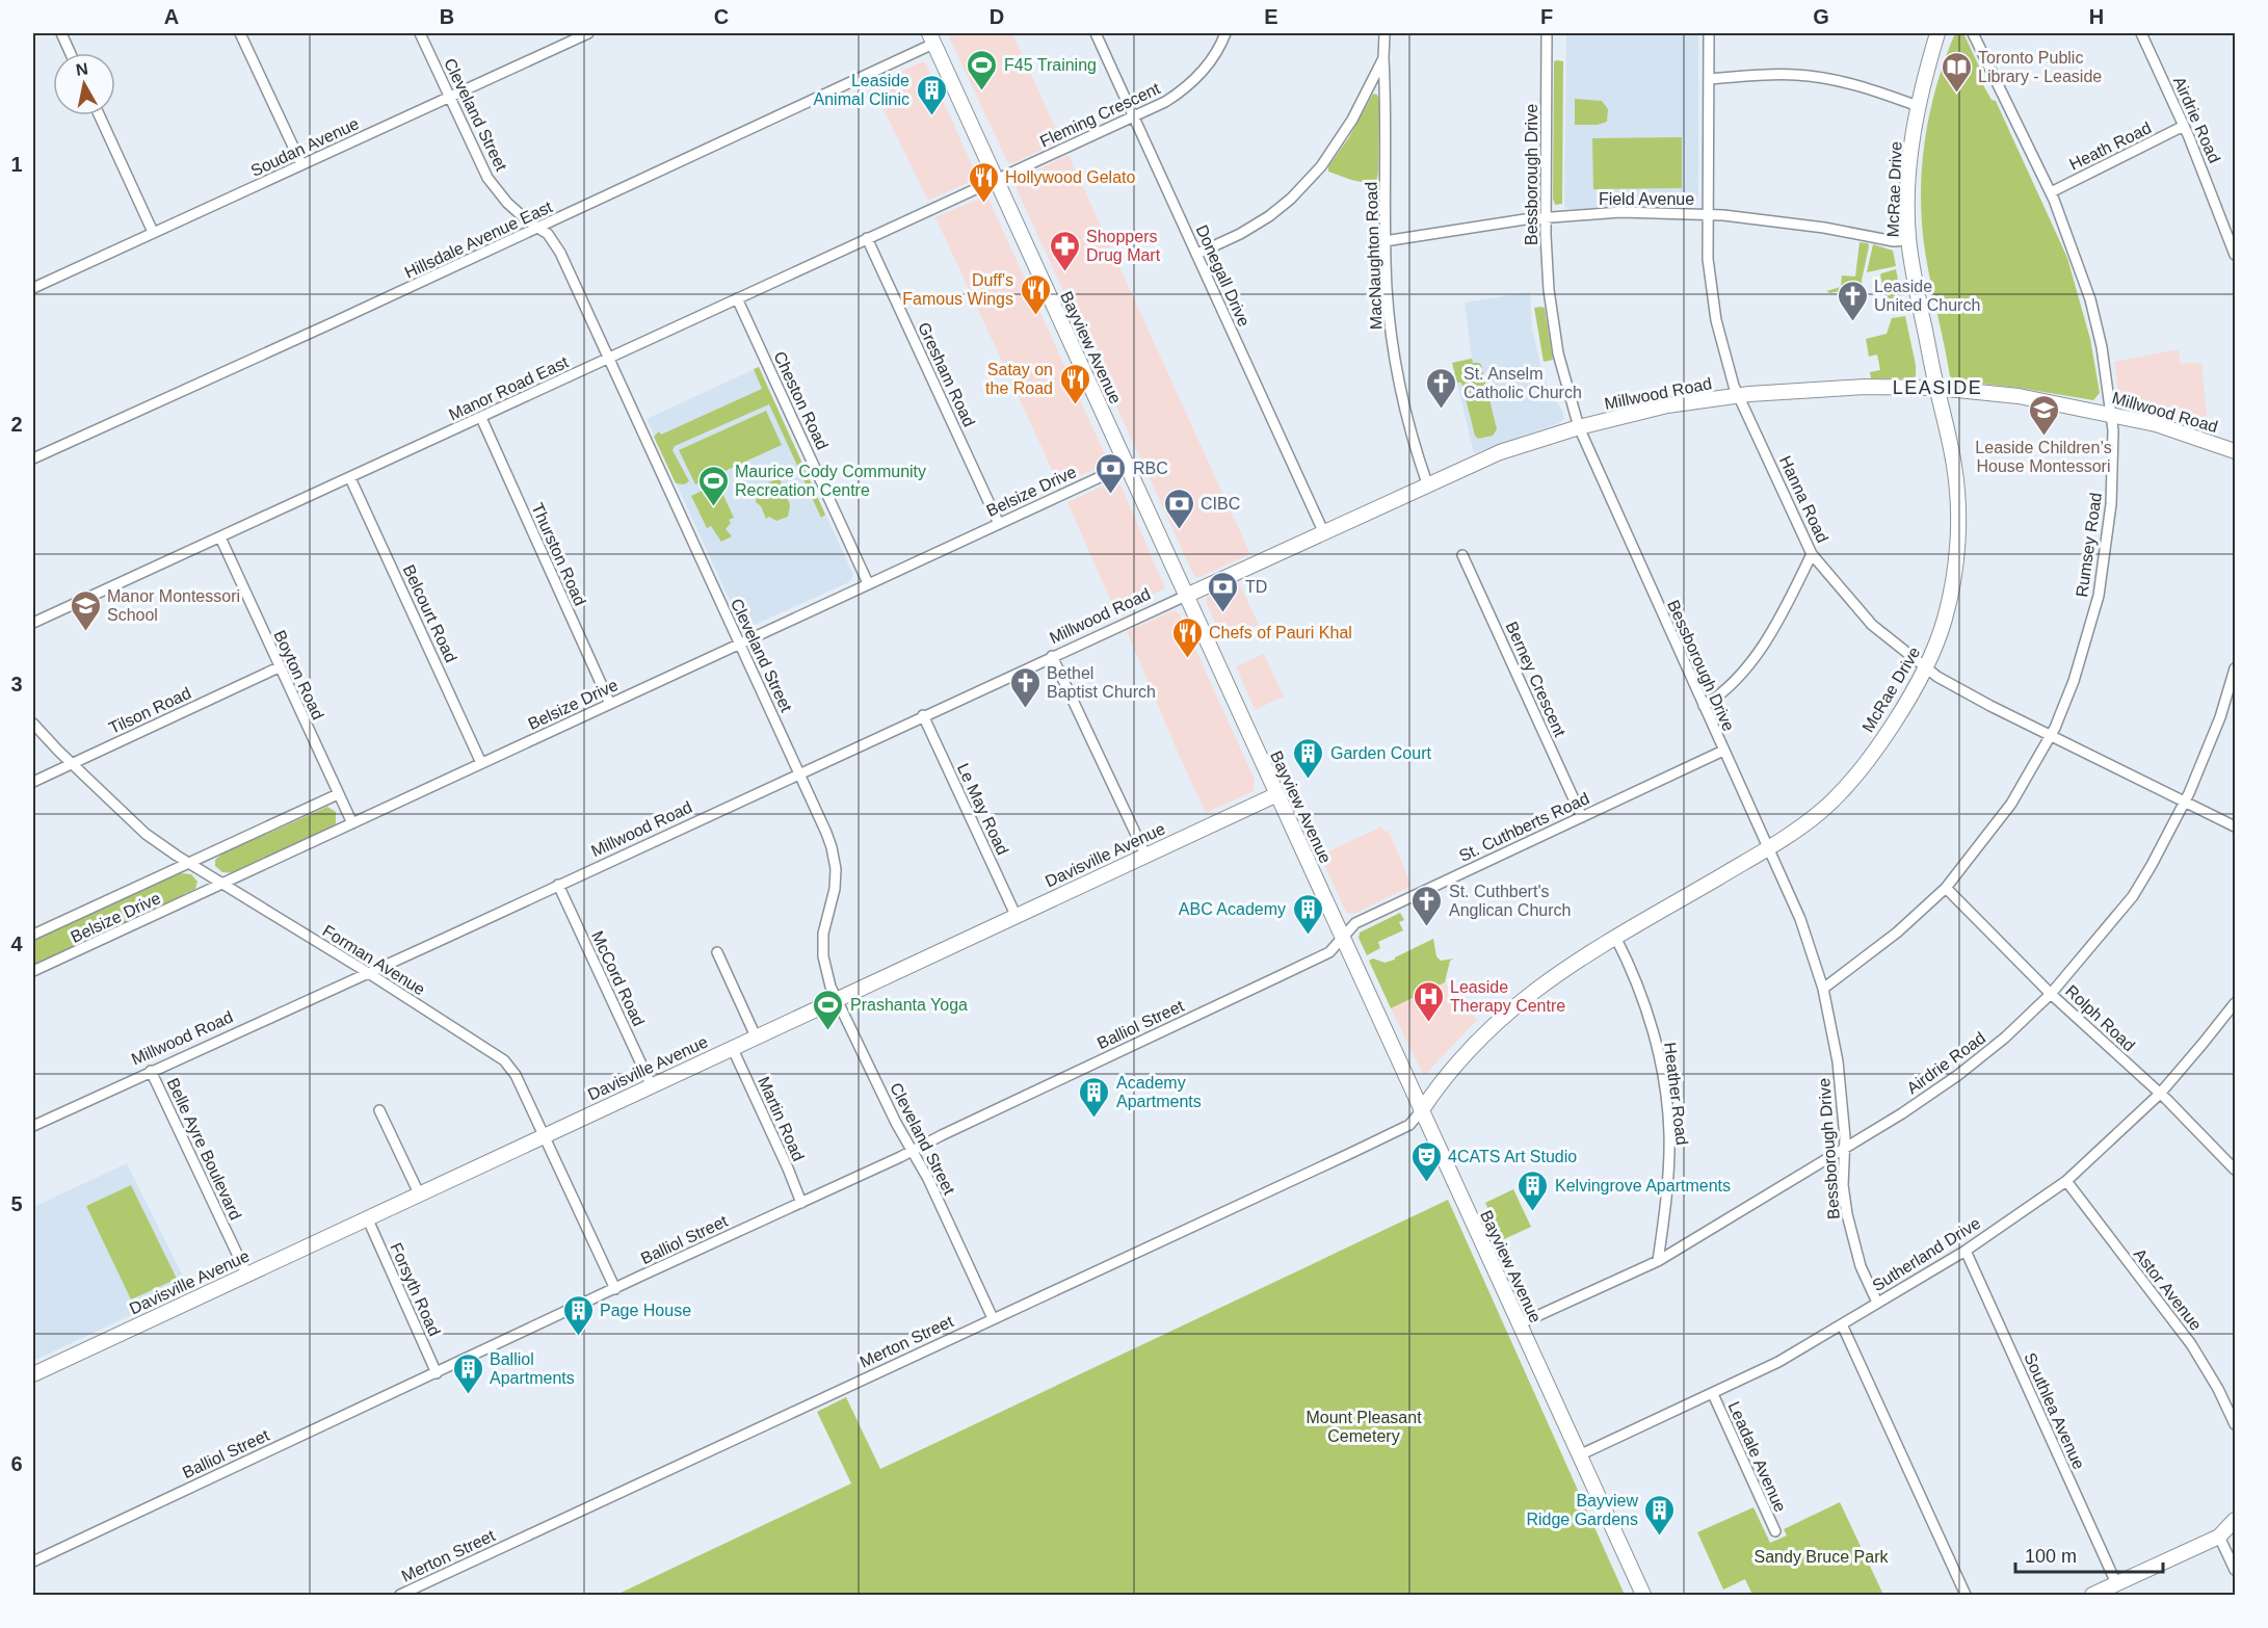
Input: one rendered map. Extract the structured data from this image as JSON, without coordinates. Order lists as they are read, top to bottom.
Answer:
{
  "streets": {
    "street": [
      "Cleveland Street",
      "Fleming Crescent",
      "Airdrie Road",
      "Heath Road",
      "Soudan Avenue",
      "Bessborough Drive",
      "McRae Drive",
      "Field Avenue",
      "Hillsdale Avenue East",
      "MacNaughton Road",
      "Donegall Drive",
      "Bayview Avenue",
      "Gresham Road",
      "Manor Road East",
      "Millwood Road",
      "Cheston Road",
      "Belsize Drive",
      "Hanna Road",
      "Rumsey Road",
      "Thurston Road",
      "Belcourt Road",
      "Boyton Road",
      "Berney Crescent",
      "Tilson Road",
      "Le May Road",
      "St. Cuthberts Road",
      "Davisville Avenue",
      "Forman Avenue",
      "McCord Road",
      "Rolph Road",
      "Balliol Street",
      "Heather Road",
      "Martin Road",
      "Belle Ayre Boulevard",
      "Sutherland Drive",
      "Forsyth Road",
      "Astor Avenue",
      "Merton Street",
      "Southlea Avenue",
      "Leadale Avenue"
    ]
  },
  "crossings": [
    ["Cleveland Street", "Soudan Avenue"],
    ["Cleveland Street", "Hillsdale Avenue East"],
    ["Cleveland Street", "Manor Road East"],
    ["Cleveland Street", "Millwood Road"],
    ["Cleveland Street", "Belsize Drive"],
    ["Cleveland Street", "Davisville Avenue"],
    ["Cleveland Street", "Balliol Street"],
    ["Cleveland Street", "Merton Street"],
    ["Fleming Crescent", "Donegall Drive"],
    ["Fleming Crescent", "Bayview Avenue"],
    ["Fleming Crescent", "Manor Road East"],
    ["Airdrie Road", "Heath Road"],
    ["Airdrie Road", "Bessborough Drive"],
    ["Airdrie Road", "Bayview Avenue"],
    ["Airdrie Road", "Hanna Road"],
    ["Airdrie Road", "Rolph Road"],
    ["Airdrie Road", "Heather Road"],
    ["Heath Road", "Rumsey Road"],
    ["Bessborough Drive", "McRae Drive"],
    ["Bessborough Drive", "Field Avenue"],
    ["Bessborough Drive", "Millwood Road"],
    ["Bessborough Drive", "Rumsey Road"],
    ["Bessborough Drive", "St. Cuthberts Road"],
    ["Bessborough Drive", "Sutherland Drive"],
    ["McRae Drive", "Field Avenue"],
    ["McRae Drive", "Bayview Avenue"],
    ["McRae Drive", "Millwood Road"],
    ["McRae Drive", "Hanna Road"],
    ["McRae Drive", "Heather Road"],
    ["McRae Drive", "Merton Street"],
    ["Field Avenue", "MacNaughton Road"],
    ["Field Avenue", "Hanna Road"],
    ["Hillsdale Avenue East", "Bayview Avenue"],
    ["MacNaughton Road", "Millwood Road"],
    ["Donegall Drive", "Millwood Road"],
    ["Bayview Avenue", "Manor Road East"],
    ["Bayview Avenue", "Millwood Road"],
    ["Bayview Avenue", "Belsize Drive"],
    ["Bayview Avenue", "St. Cuthberts Road"],
    ["Bayview Avenue", "Davisville Avenue"],
    ["Bayview Avenue", "Balliol Street"],
    ["Bayview Avenue", "Sutherland Drive"],
    ["Bayview Avenue", "Merton Street"],
    ["Gresham Road", "Manor Road East"],
    ["Gresham Road", "Belsize Drive"],
    ["Manor Road East", "Cheston Road"],
    ["Manor Road East", "Thurston Road"],
    ["Manor Road East", "Belcourt Road"],
    ["Manor Road East", "Boyton Road"],
    ["Millwood Road", "Hanna Road"],
    ["Millwood Road", "Rumsey Road"],
    ["Millwood Road", "Le May Road"],
    ["Millwood Road", "Forman Avenue"],
    ["Millwood Road", "McCord Road"],
    ["Millwood Road", "Belle Ayre Boulevard"],
    ["Cheston Road", "Belsize Drive"],
    ["Belsize Drive", "Thurston Road"],
    ["Belsize Drive", "Belcourt Road"],
    ["Belsize Drive", "Boyton Road"],
    ["Belsize Drive", "Forman Avenue"],
    ["Hanna Road", "Rumsey Road"],
    ["Rumsey Road", "Rolph Road"],
    ["Boyton Road", "Tilson Road"],
    ["Berney Crescent", "St. Cuthberts Road"],
    ["Tilson Road", "Forman Avenue"],
    ["Le May Road", "Davisville Avenue"],
    ["St. Cuthberts Road", "Balliol Street"],
    ["Davisville Avenue", "Forman Avenue"],
    ["Davisville Avenue", "McCord Road"],
    ["Davisville Avenue", "Martin Road"],
    ["Davisville Avenue", "Belle Ayre Boulevard"],
    ["Davisville Avenue", "Forsyth Road"],
    ["Forman Avenue", "Balliol Street"],
    ["Rolph Road", "Sutherland Drive"],
    ["Balliol Street", "Martin Road"],
    ["Balliol Street", "Forsyth Road"],
    ["Sutherland Drive", "Astor Avenue"],
    ["Sutherland Drive", "Southlea Avenue"],
    ["Sutherland Drive", "Leadale Avenue"]
  ],
  "districts": ["LEASIDE"],
  "parks": ["Mount Pleasant Cemetery", "Sandy Bruce Park"],
  "places": {
    "sports": ["F45 Training", "Maurice Cody Community Recreation Centre", "Prashanta Yoga"],
    "library": ["Toronto Public Library - Leaside"],
    "building": [
      "Leaside Animal Clinic",
      "Garden Court",
      "ABC Academy",
      "Academy Apartments",
      "Kelvingrove Apartments",
      "Page House",
      "Balliol Apartments",
      "Bayview Ridge Gardens"
    ],
    "restaurant": [
      "Hollywood Gelato",
      "Duff's Famous Wings",
      "Satay on the Road",
      "Chefs of Pauri Khal"
    ],
    "pharmacy": ["Shoppers Drug Mart"],
    "church": [
      "Leaside United Church",
      "St. Anselm Catholic Church",
      "Bethel Baptist Church",
      "St. Cuthbert's Anglican Church"
    ],
    "school or university": ["Leaside Children’s House Montessori", "Manor Montessori School"],
    "bank": ["RBC", "CIBC", "TD"],
    "hospital": ["Leaside Therapy Centre"],
    "theatre": ["4CATS Art Studio"]
  },
  "scale_bar": "100 m",
  "north": "top",
  "grid": {
    "columns": [
      "A",
      "B",
      "C",
      "D",
      "E",
      "F",
      "G",
      "H"
    ],
    "rows": [
      "1",
      "2",
      "3",
      "4",
      "5",
      "6"
    ]
  }
}
